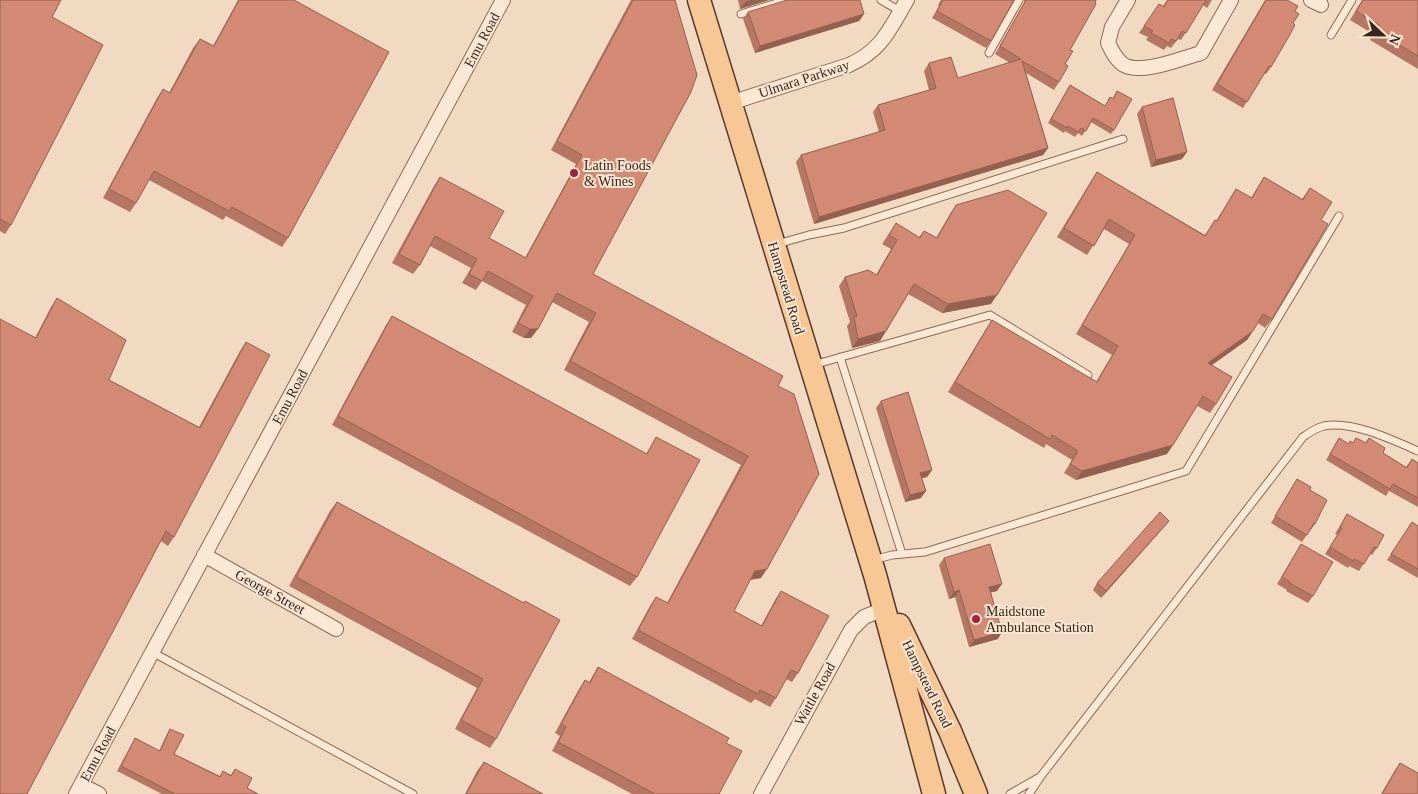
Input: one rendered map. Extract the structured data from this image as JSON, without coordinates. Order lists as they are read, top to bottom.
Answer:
{
  "streets": {
    "main road": ["Hampstead Road"],
    "street": [
      "Emu Road",
      "Ulmara Parkway",
      "George Street",
      "Wattle Road"
    ]
  },
  "crossings": [
    ["Emu Road", "George Street"],
    ["Ulmara Parkway", "Hampstead Road"],
    ["Hampstead Road", "Wattle Road"]
  ],
  "places": ["Latin Foods & Wines", "Maidstone Ambulance Station"],
  "north": "right"
}
